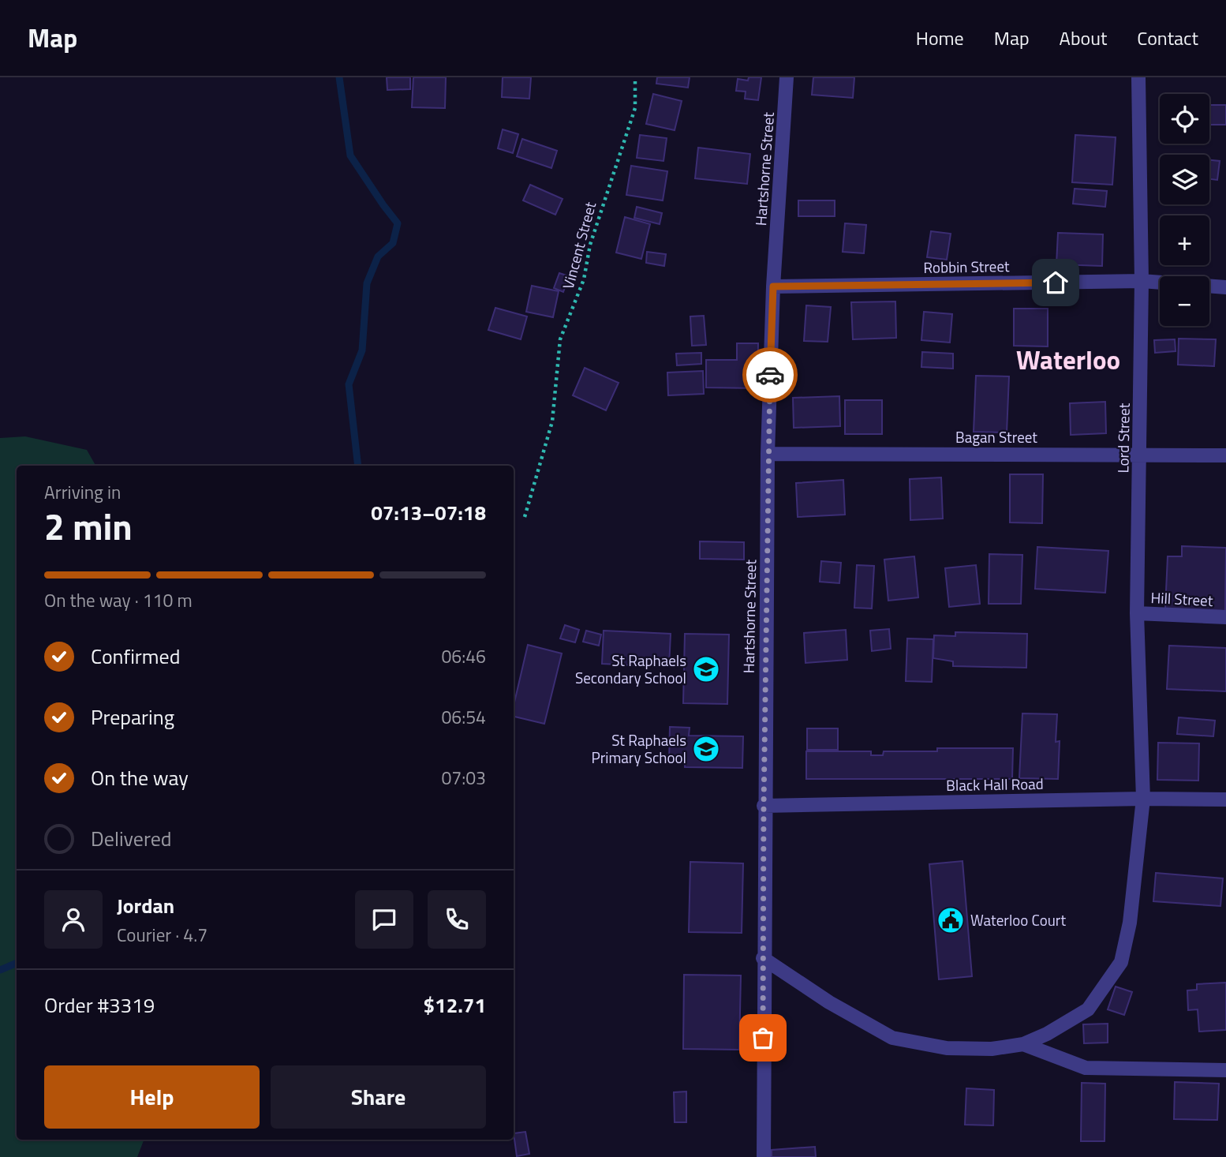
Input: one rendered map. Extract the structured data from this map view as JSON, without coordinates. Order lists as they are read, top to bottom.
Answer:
{
  "streets": {
    "street": [
      "Hartshorne Street",
      "Robbin Street",
      "Bagan Street",
      "Lord Street",
      "Hill Street",
      "Black Hall Road"
    ],
    "path": ["Vincent Street"]
  },
  "crossings": [
    ["Hartshorne Street", "Robbin Street"],
    ["Hartshorne Street", "Bagan Street"],
    ["Hartshorne Street", "Lord Street"],
    ["Hartshorne Street", "Black Hall Road"],
    ["Robbin Street", "Lord Street"],
    ["Bagan Street", "Lord Street"],
    ["Lord Street", "Hill Street"],
    ["Lord Street", "Black Hall Road"]
  ],
  "districts": ["Waterloo"],
  "places": {
    "school or university": ["St Raphaels Secondary School", "St Raphaels Primary School"],
    "public building": ["Waterloo Court"]
  },
  "page": {
    "header": "Map",
    "nav": [
      "Home",
      "Map",
      "About",
      "Contact"
    ],
    "map_buttons": ["+", "−"],
    "heading": ["2 min", "Arriving in", "07:13–07:18"],
    "panel": [
      "Jordan",
      "Courier · 4.7",
      "Order #3319",
      "$12.71"
    ],
    "bar": "On the way · 110 m",
    "list": [
      ["Confirmed", "06:46"],
      ["Preparing", "06:54"],
      ["On the way", "07:03"],
      "Delivered"
    ],
    "buttons": ["Help", "Share"]
  }
}
